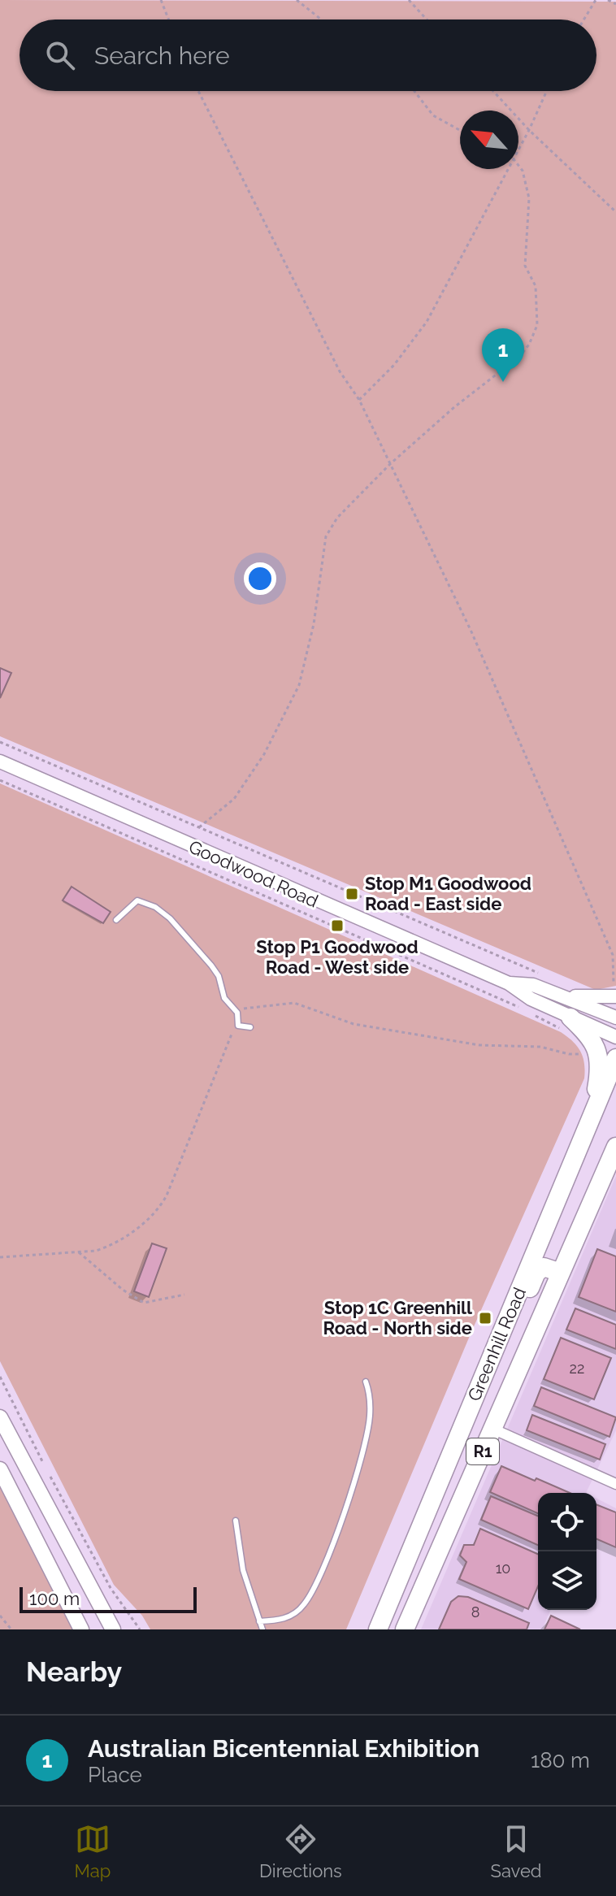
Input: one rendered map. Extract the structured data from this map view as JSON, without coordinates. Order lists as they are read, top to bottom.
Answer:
{
  "streets": {
    "highway": ["Greenhill Road", "R1"],
    "main road": ["Goodwood Road"]
  },
  "places": {
    "transit": ["Stop M1 Goodwood Road - East side", "Stop P1 Goodwood Road - West side", "Stop 1C Greenhill Road - North side"]
  },
  "house_numbers": ["22", "10", "8"],
  "scale_bar": "100 m",
  "north": "top left",
  "page": {
    "search": "Search here",
    "pins": "1",
    "scale": "100 m",
    "heading": "Nearby",
    "list": [
      {
        "mark": "1",
        "name": "Australian Bicentennial Exhibition",
        "note": "Place",
        "value": "180 m"
      }
    ],
    "nav": ["Map", "Directions", "Saved"]
  }
}
